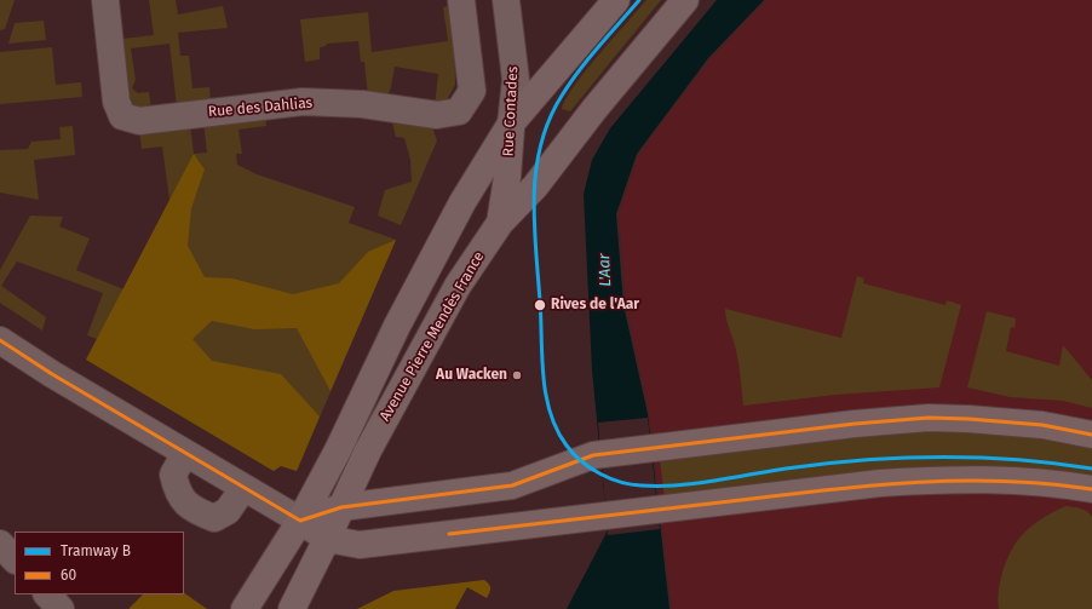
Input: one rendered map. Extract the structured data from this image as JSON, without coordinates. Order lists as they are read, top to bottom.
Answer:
{
  "streets": {
    "main road": ["Rue Contades", "Avenue Pierre Mendès France"],
    "street": ["Rue des Dahlias"]
  },
  "crossings": [
    ["Rue Contades", "Avenue Pierre Mendès France"]
  ],
  "water": ["L'Aar"],
  "places": ["Rives de l'Aar", "Au Wacken"],
  "lines": ["tram line B", "transit line 60"],
  "legend": ["Tramway B", "60"]
}
